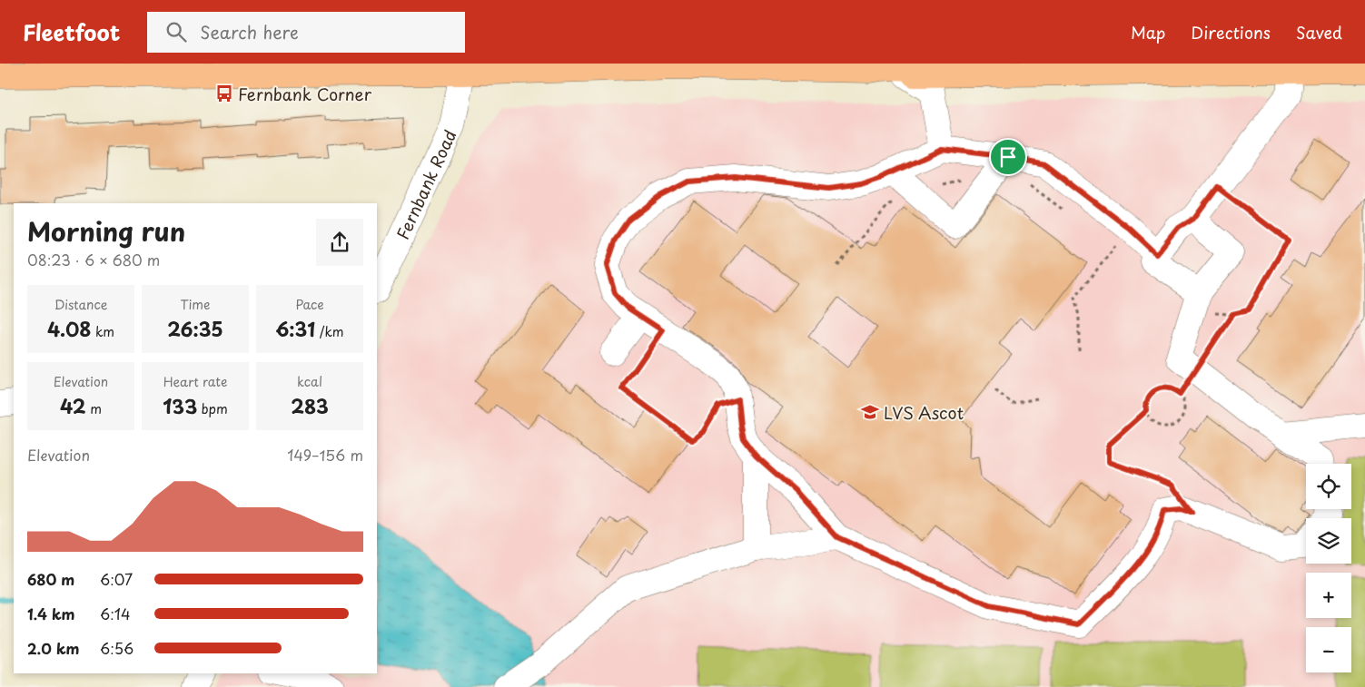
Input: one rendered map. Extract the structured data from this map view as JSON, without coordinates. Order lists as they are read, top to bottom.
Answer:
{
  "streets": {
    "street": ["Fernbank Road"]
  },
  "places": {
    "bus stop": ["Fernbank Corner"],
    "school or university": ["LVS Ascot"]
  },
  "page": {
    "header": "Fleetfoot",
    "search": "Search here",
    "nav": ["Map", "Directions", "Saved"],
    "heading": ["Morning run", "08:23 · 6 × 680 m"],
    "stats": [
      ["Distance", "4.08 km"],
      ["Time", "26:35"],
      ["Pace", "6:31 /km"],
      ["Elevation", "42 m"],
      ["Heart rate", "133 bpm"],
      ["kcal", "283"]
    ],
    "chart": ["Elevation", "149–156 m"],
    "map_buttons": ["+", "−"],
    "list": [
      {
        "name": "680 m",
        "note": "6:07"
      },
      {
        "name": "1.4 km",
        "note": "6:14"
      },
      {
        "name": "2.0 km",
        "note": "6:56"
      }
    ]
  }
}
